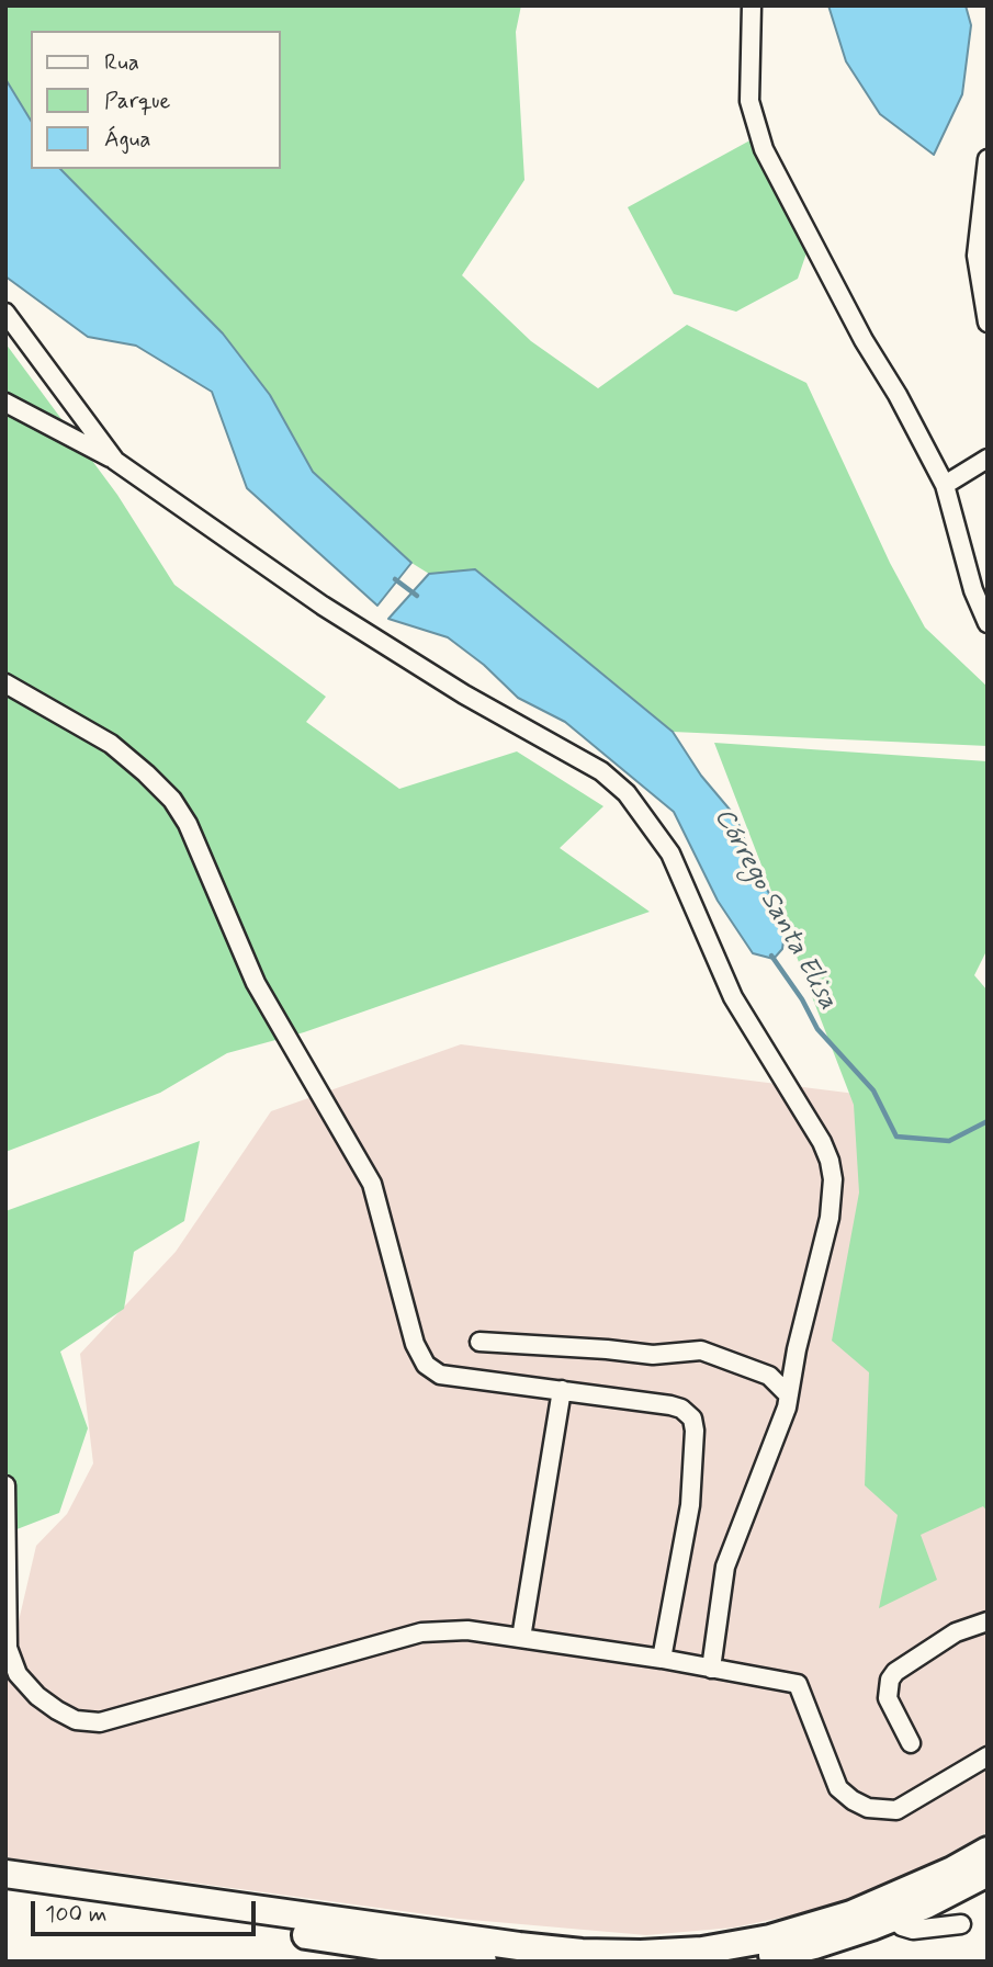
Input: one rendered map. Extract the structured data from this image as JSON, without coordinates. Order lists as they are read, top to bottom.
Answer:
{
  "water": ["Córrego Santa Elisa"],
  "legend": ["Rua", "Parque", "Água"],
  "scale_bar": "100 m"
}
